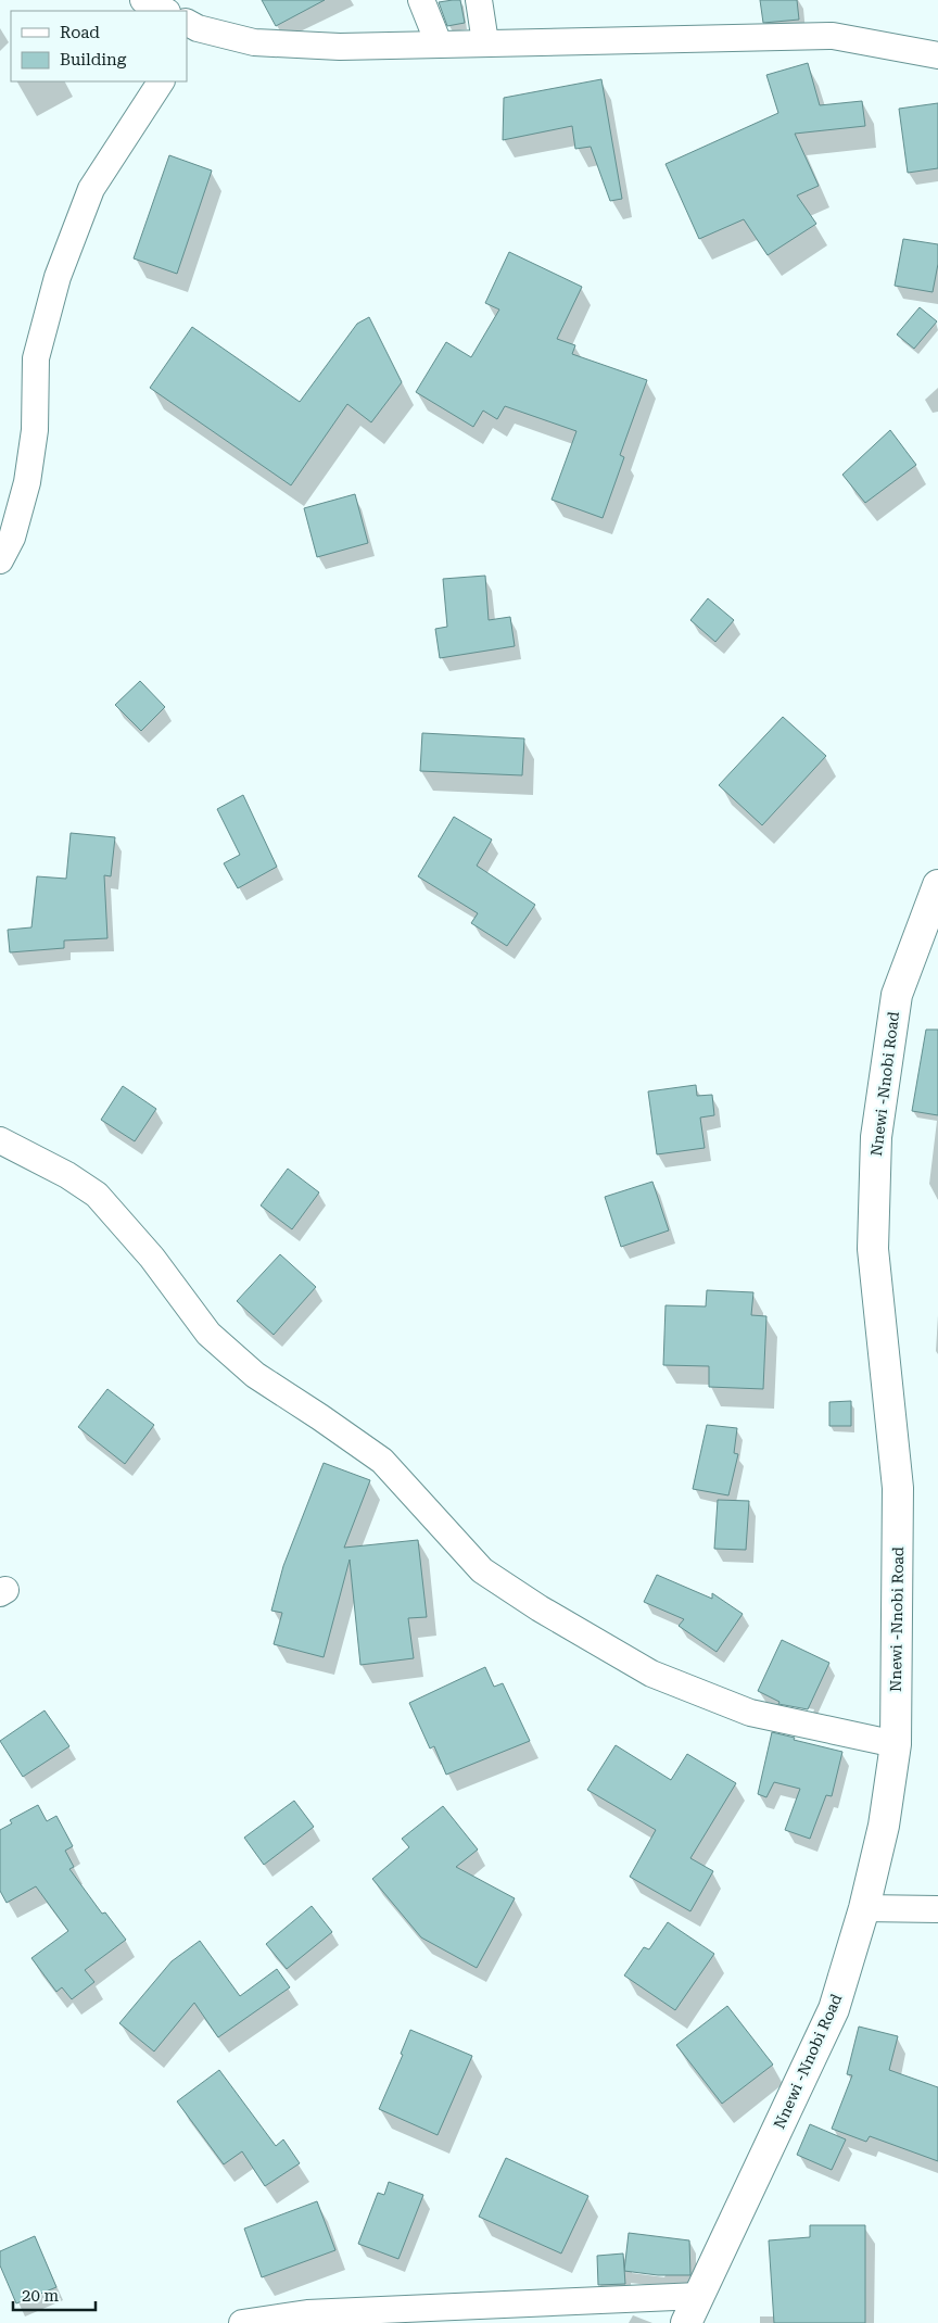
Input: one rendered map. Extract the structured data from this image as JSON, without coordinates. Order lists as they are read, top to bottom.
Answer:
{
  "streets": {
    "main road": ["Nnewi -Nnobi Road"]
  },
  "legend": ["Road", "Building"],
  "scale_bar": "20 m"
}
